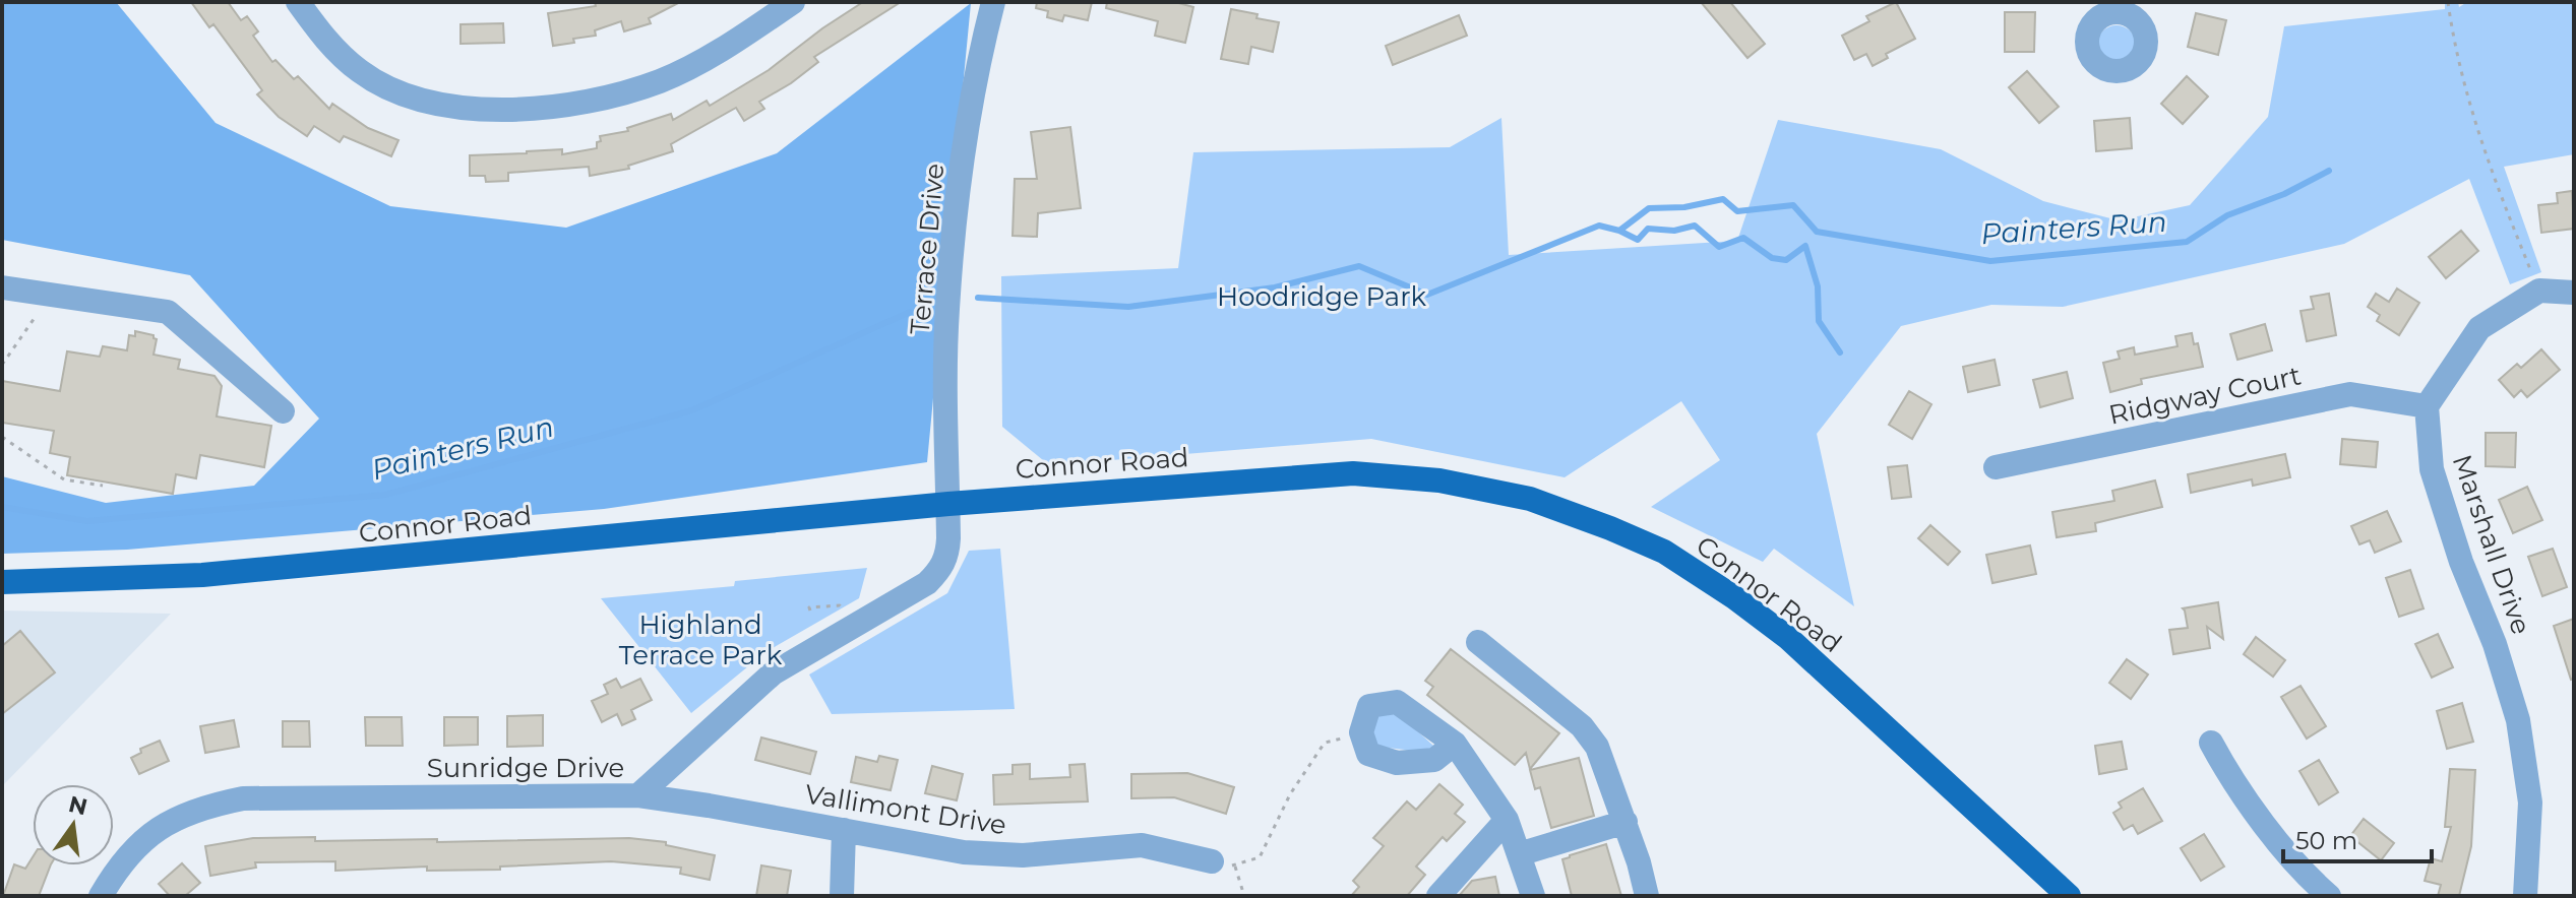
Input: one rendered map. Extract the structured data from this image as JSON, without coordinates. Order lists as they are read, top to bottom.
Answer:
{
  "streets": {
    "main road": ["Connor Road"],
    "street": [
      "Terrace Drive",
      "Ridgway Court",
      "Marshall Drive",
      "Sunridge Drive",
      "Vallimont Drive"
    ]
  },
  "crossings": [
    ["Terrace Drive", "Connor Road"],
    ["Terrace Drive", "Sunridge Drive"],
    ["Ridgway Court", "Marshall Drive"],
    ["Connor Road", "Sunridge Drive"],
    ["Sunridge Drive", "Vallimont Drive"]
  ],
  "water": ["Painters Run"],
  "parks": ["Hoodridge Park", "Highland Terrace Park"],
  "scale_bar": "50 m",
  "north": "top"
}
